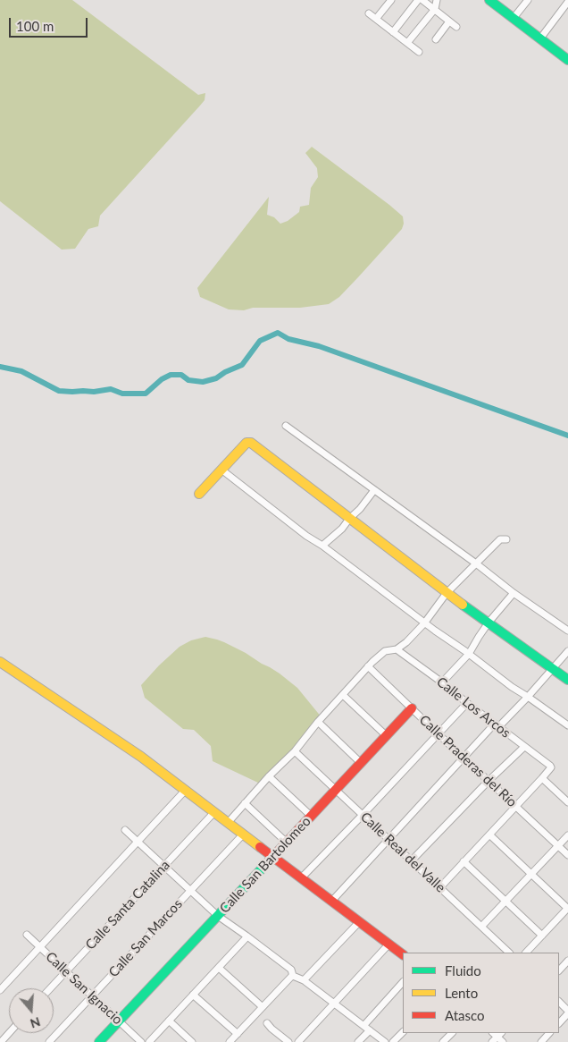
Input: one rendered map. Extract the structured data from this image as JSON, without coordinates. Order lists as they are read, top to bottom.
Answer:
{
  "streets": {
    "street": [
      "Calle Los Arcos",
      "Calle Praderas del Río",
      "Calle Real del Valle",
      "Calle San Bartolomeo",
      "Calle Santa Catalina",
      "Calle San Marcos",
      "Calle San Ignacio"
    ]
  },
  "crossings": [
    ["Calle Praderas del Río", "Calle San Bartolomeo"],
    ["Calle Real del Valle", "Calle San Bartolomeo"],
    ["Calle San Bartolomeo", "Calle San Ignacio"],
    ["Calle Santa Catalina", "Calle San Ignacio"],
    ["Calle San Marcos", "Calle San Ignacio"]
  ],
  "legend": ["Fluido", "Lento", "Atasco"],
  "scale_bar": "100 m",
  "north": "bottom"
}
